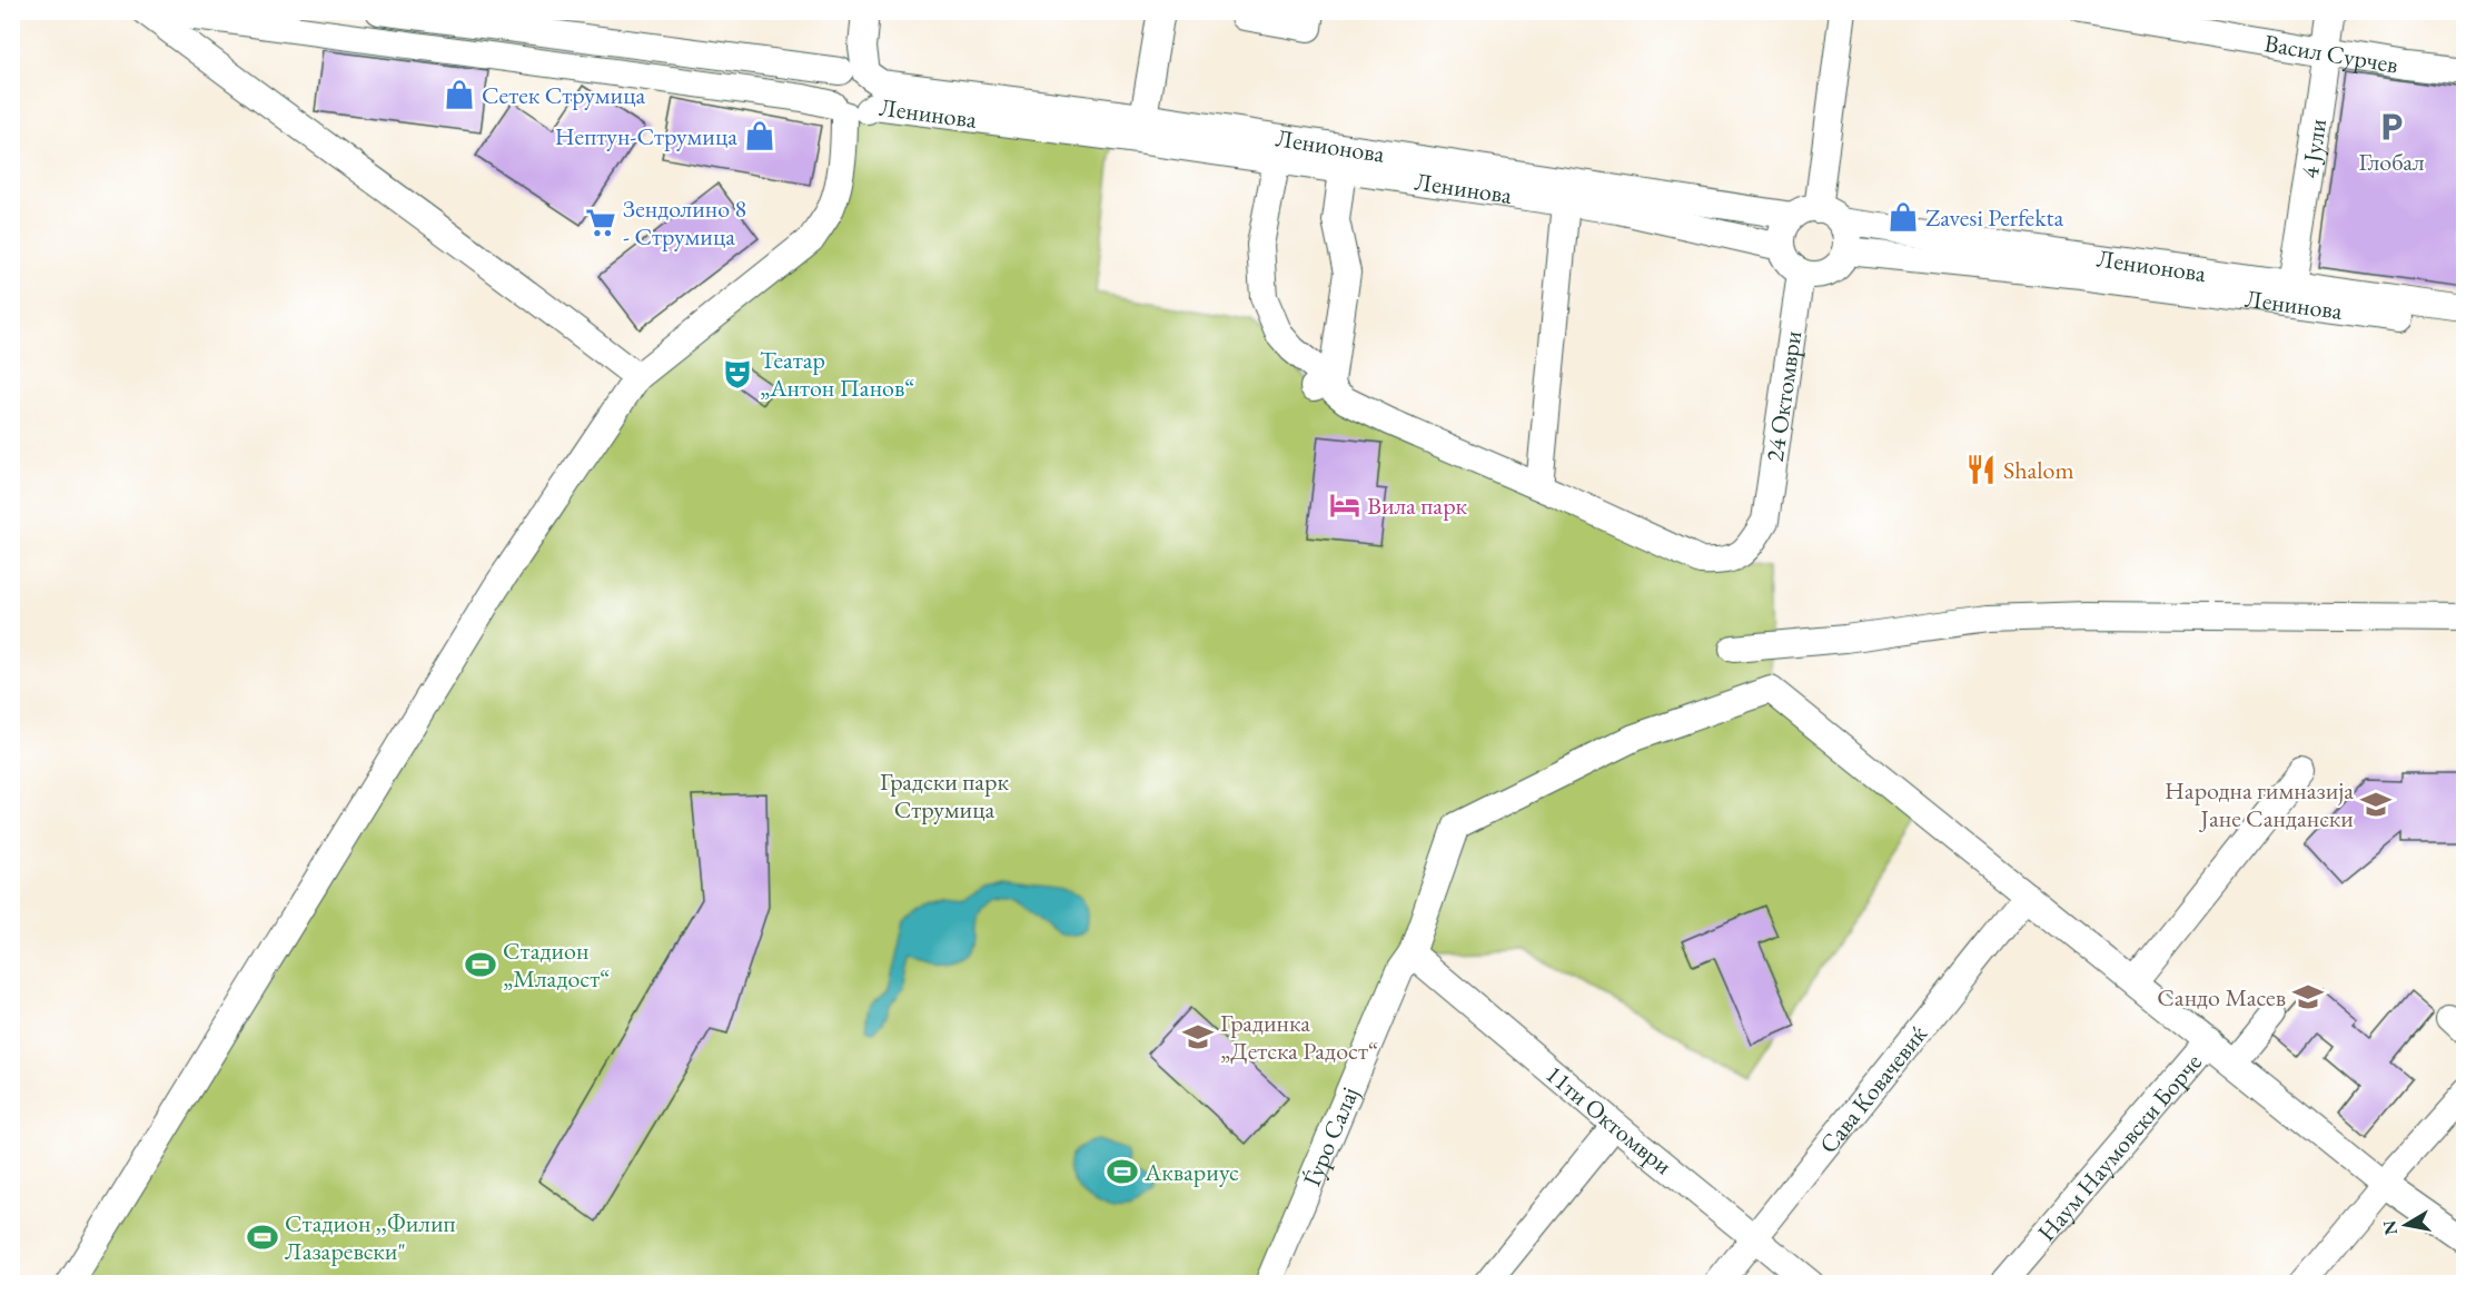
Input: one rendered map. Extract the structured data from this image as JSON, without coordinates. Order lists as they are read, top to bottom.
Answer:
{
  "streets": {
    "street": [
      "Васил Сурчев",
      "Ленинова",
      "Ленионова",
      "4 Јули",
      "24 Октомври",
      "Сава Ковачевиќ",
      "11ти Октомври",
      "Ѓуро Салај",
      "Наум Наумовски Борче"
    ]
  },
  "crossings": [
    ["Васил Сурчев", "4 Јули"],
    ["Ленинова", "Ленионова"],
    ["Ленинова", "24 Октомври"],
    ["Ленионова", "4 Јули"],
    ["Ленионова", "24 Октомври"],
    ["Сава Ковачевиќ", "11ти Октомври"],
    ["Сава Ковачевиќ", "Ѓуро Салај"],
    ["11ти Октомври", "Ѓуро Салај"]
  ],
  "parks": ["Градски парк Струмица"],
  "places": {
    "shop": ["Сетек Струмица", "Нептун-Струмица", "Zavesi Perfekta"],
    "parking": ["Глобал"],
    "supermarket": ["Зендолино 8 - Струмица"],
    "theatre": ["Театар „Антон Панов“"],
    "restaurant": ["Shalom"],
    "hotel": ["Вила парк"],
    "school or university": ["Народна гимназија Јане Сандански", "Сандо Масев", "Градинка „Детска Радост“"],
    "sports": ["Стадион „Младост“", "Аквариус", "Стадион ,,Филип Лазаревски\""]
  },
  "north": "left"
}
